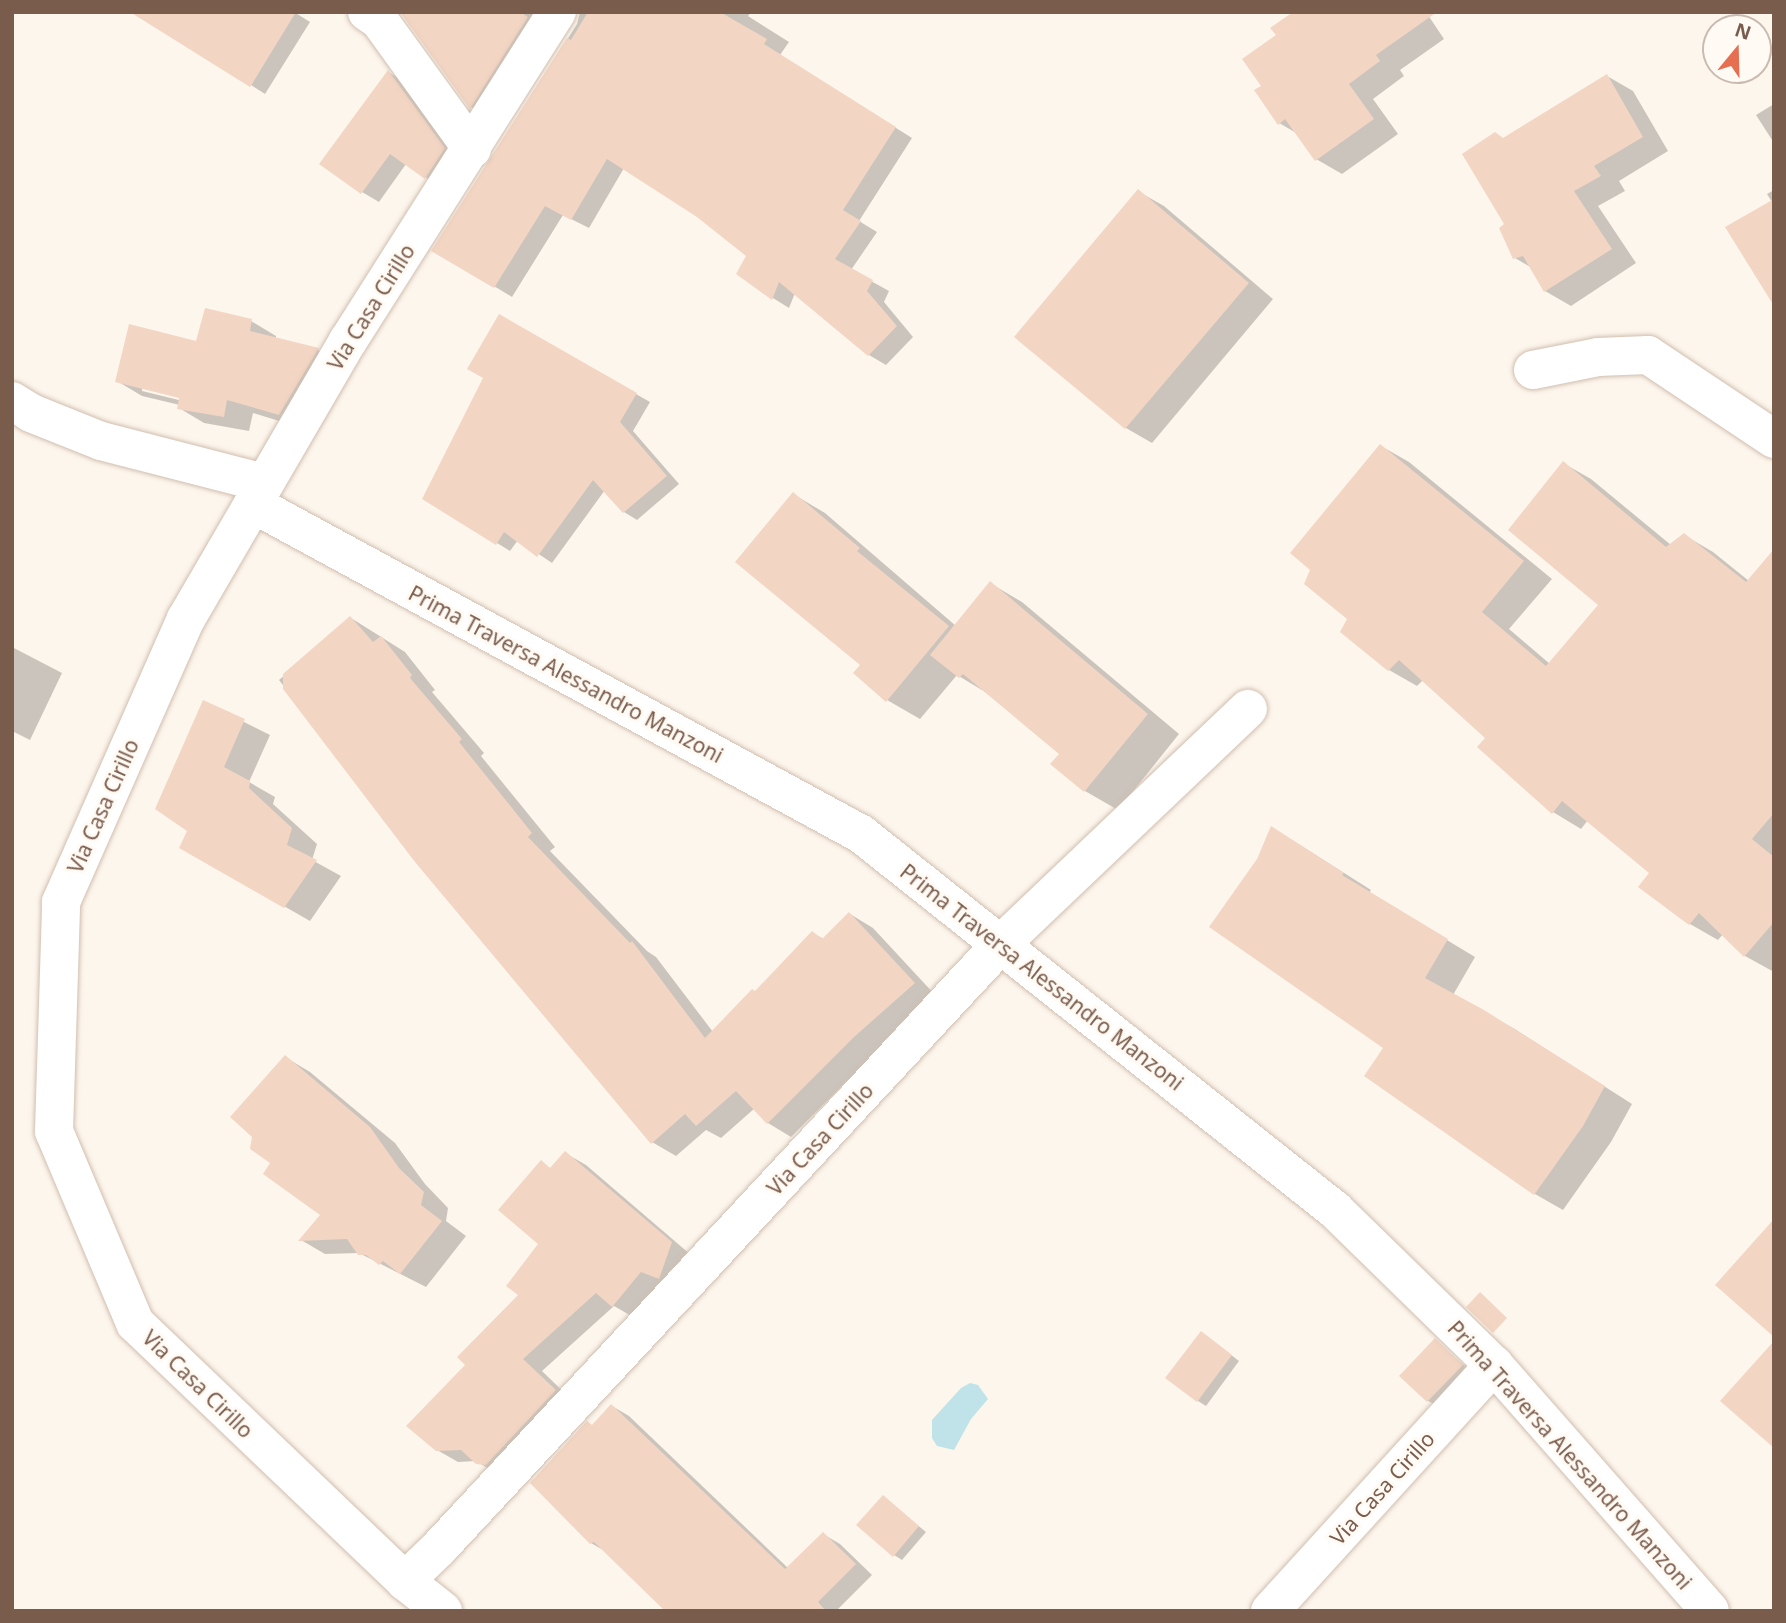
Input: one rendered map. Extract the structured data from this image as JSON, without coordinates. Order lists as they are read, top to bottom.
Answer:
{
  "streets": {
    "street": ["Via Casa Cirillo", "Prima Traversa Alessandro Manzoni"]
  },
  "crossings": [
    ["Via Casa Cirillo", "Prima Traversa Alessandro Manzoni"]
  ],
  "north": "top"
}
